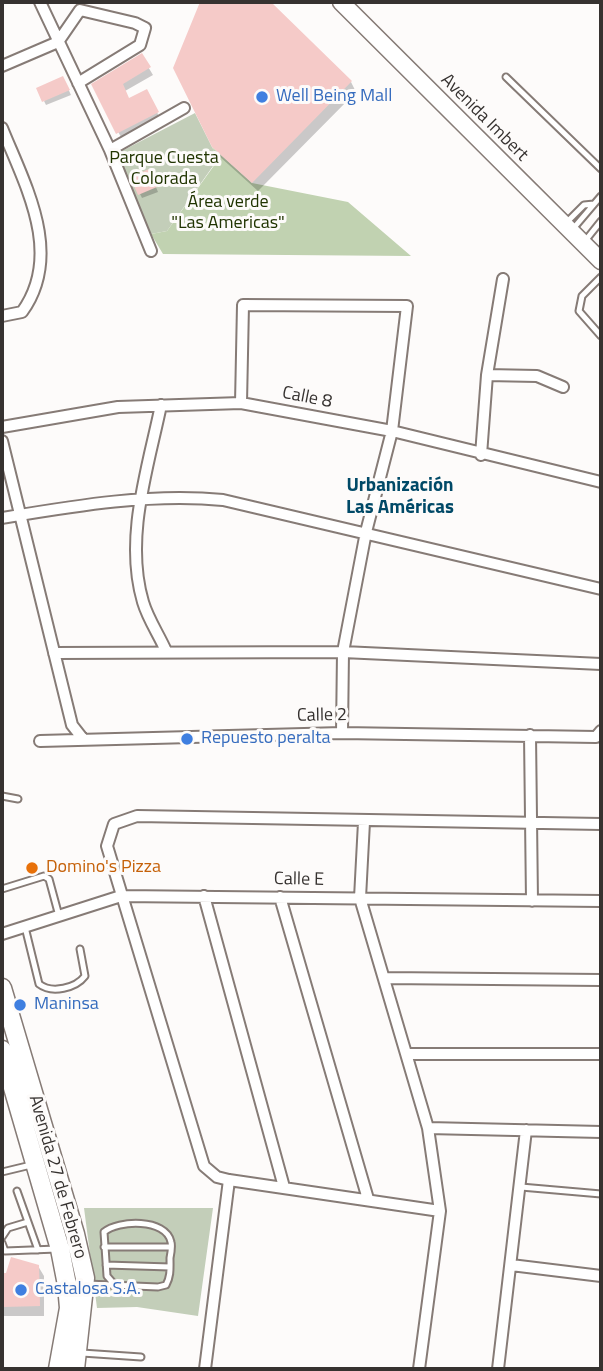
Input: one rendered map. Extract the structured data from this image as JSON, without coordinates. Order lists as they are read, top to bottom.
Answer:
{
  "streets": {
    "main road": ["Avenida Imbert", "Avenida 27 de Febrero"],
    "street": ["Calle 8", "Calle 2", "Calle E"]
  },
  "districts": ["Urbanización Las Américas"],
  "parks": ["Parque Cuesta Colorada", "Área verde \"Las Americas\""],
  "places": [
    "Well Being Mall",
    "Repuesto peralta",
    "Domino's Pizza",
    "Maninsa",
    "Castalosa S.A."
  ]
}
